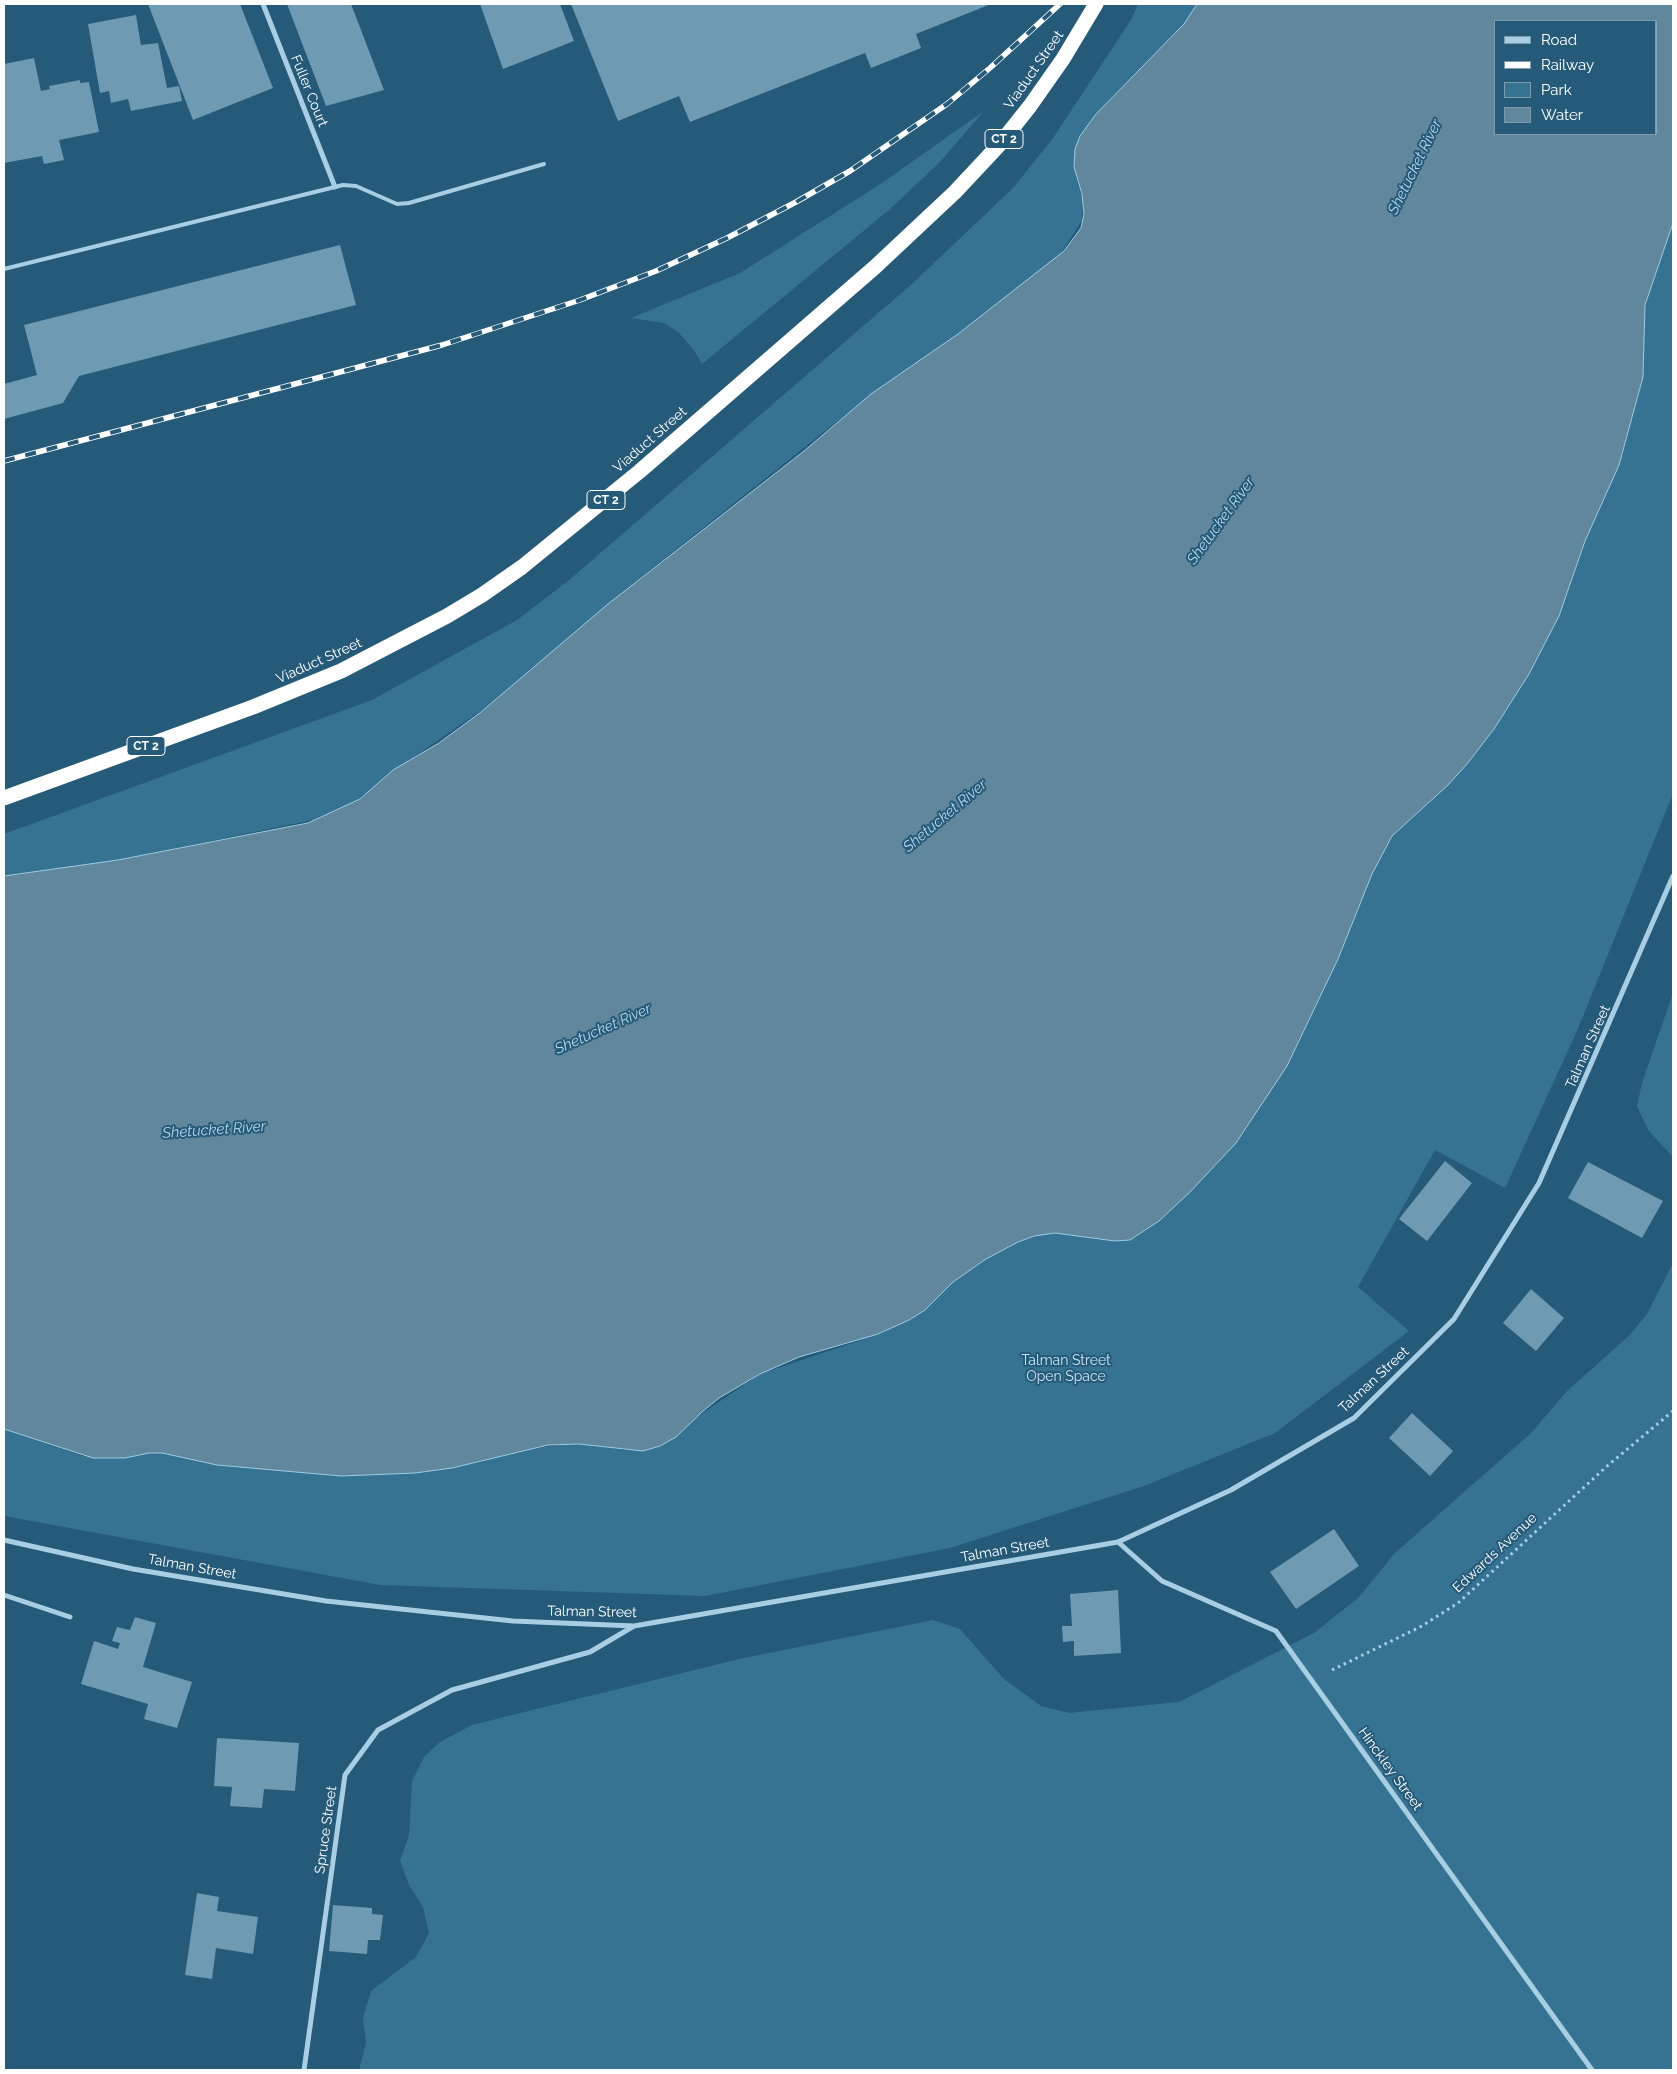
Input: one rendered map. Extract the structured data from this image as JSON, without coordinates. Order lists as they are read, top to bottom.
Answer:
{
  "streets": {
    "highway": ["Viaduct Street", "CT 2"],
    "street": [
      "Fuller Court",
      "Talman Street",
      "Hinckley Street",
      "Spruce Street"
    ],
    "path": ["Edwards Avenue"]
  },
  "crossings": [
    ["Talman Street", "Hinckley Street"],
    ["Talman Street", "Spruce Street"],
    ["Edwards Avenue", "Hinckley Street"]
  ],
  "water": ["Shetucket River"],
  "parks": ["Talman Street Open Space"],
  "legend": [
    "Road",
    "Railway",
    "Park",
    "Water"
  ]
}
